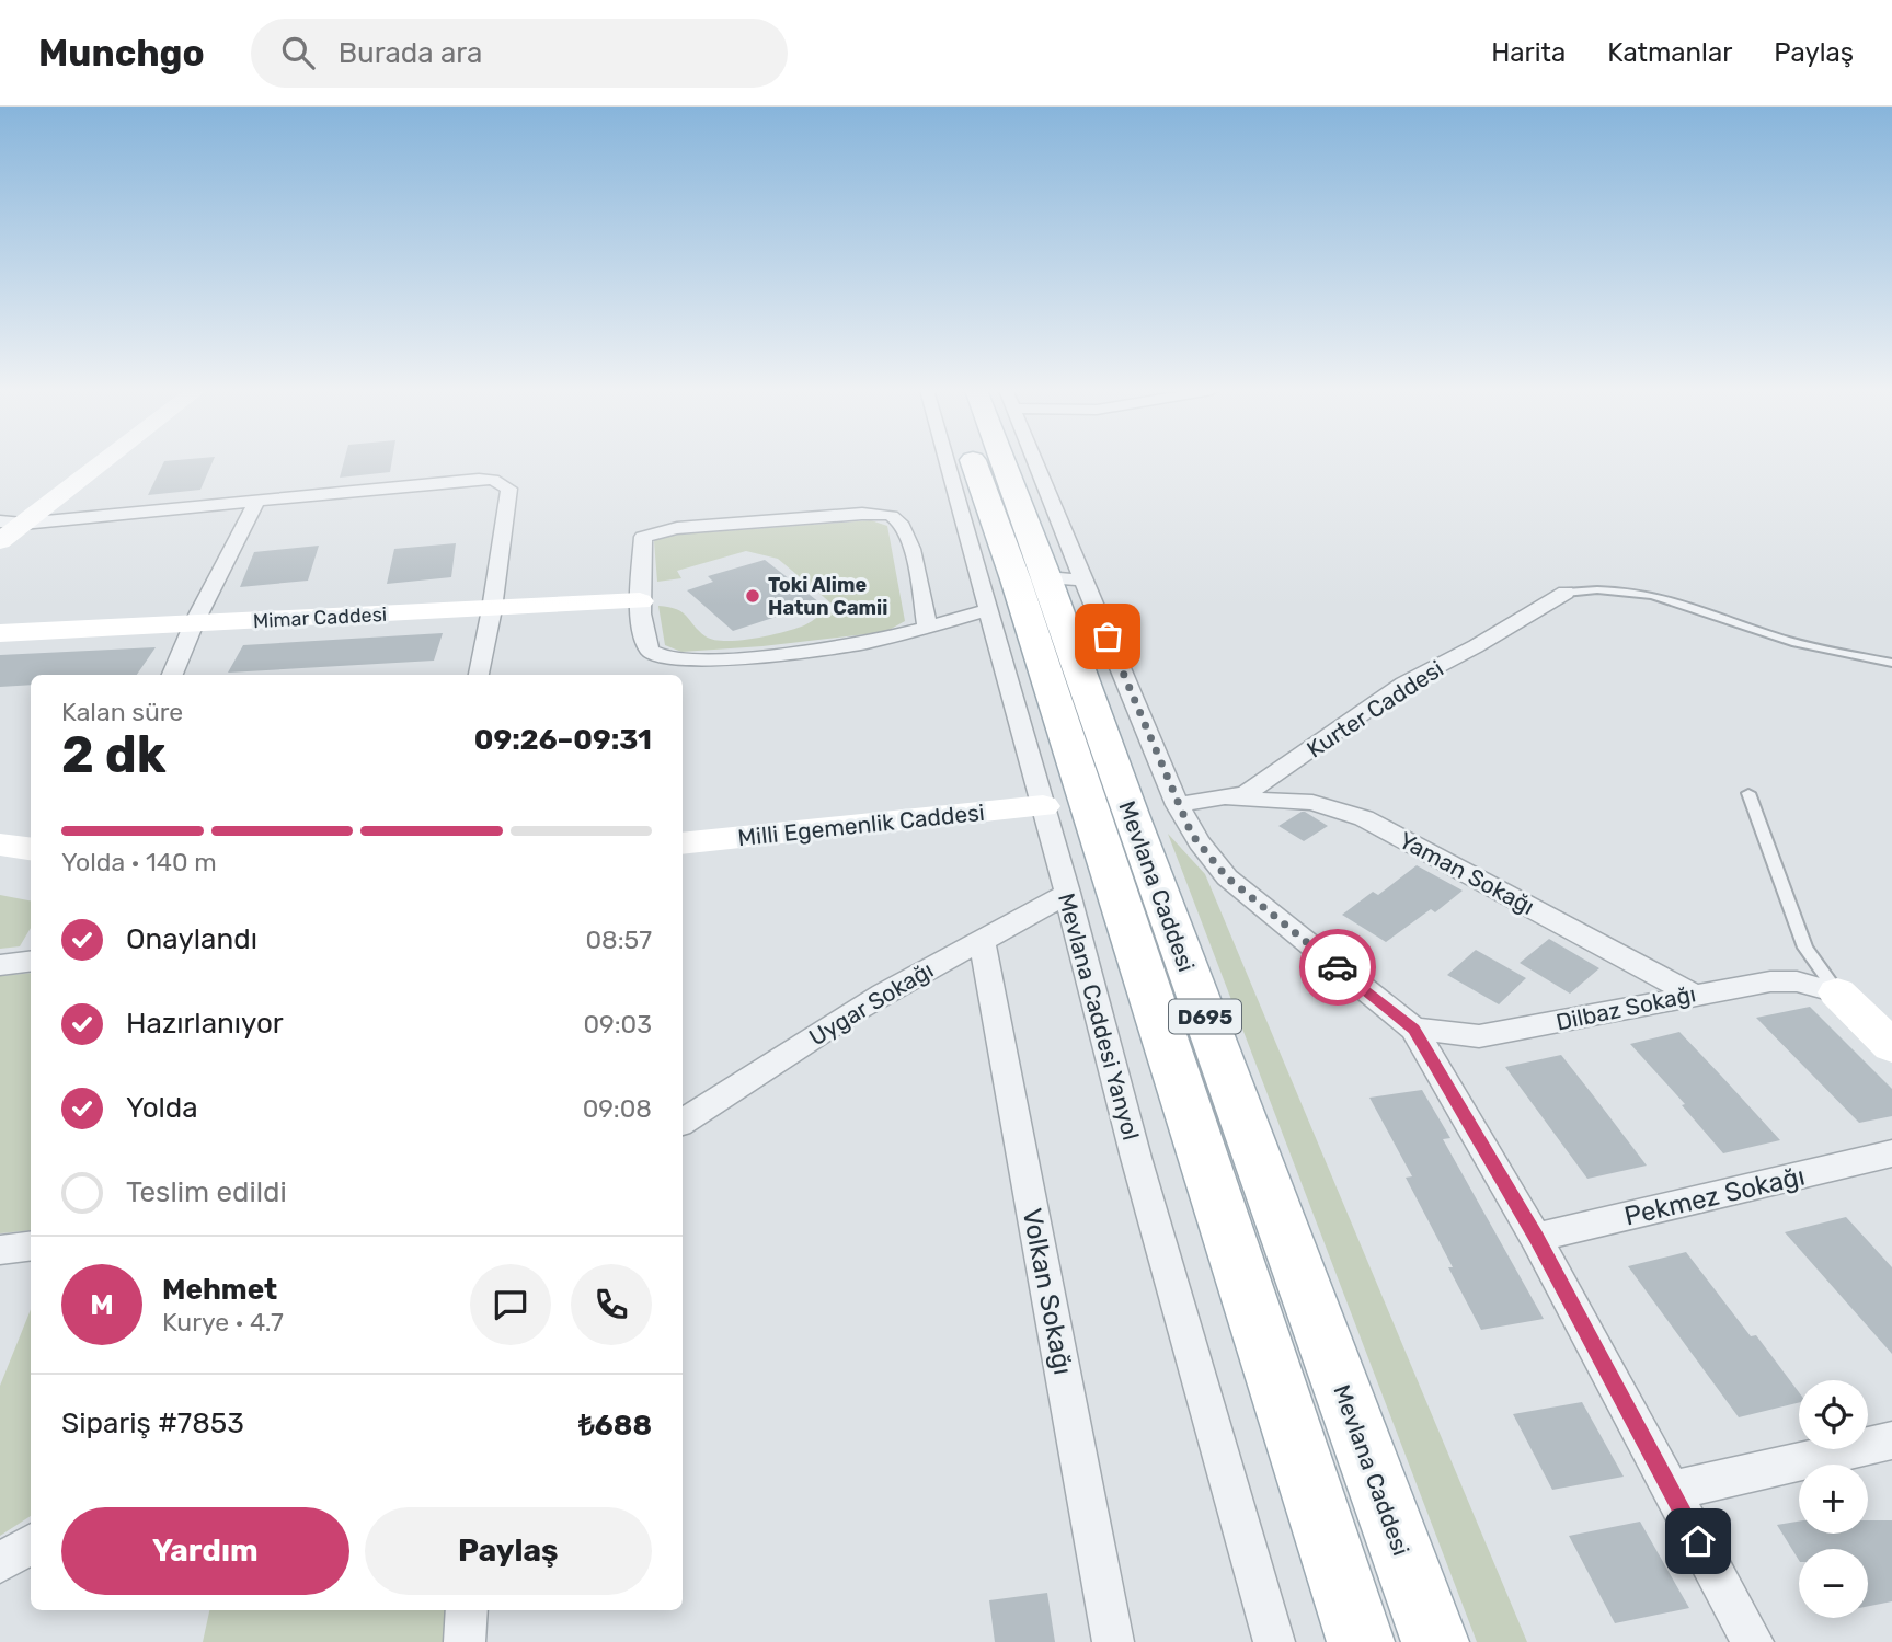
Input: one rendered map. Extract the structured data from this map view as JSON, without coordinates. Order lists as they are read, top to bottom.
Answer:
{
  "streets": {
    "main road": ["Mevlana Caddesi", "D695"],
    "street": [
      "Mimar Caddesi",
      "Kurter Caddesi",
      "Milli Egemenlik Caddesi",
      "Yaman Sokağı",
      "Uygar Sokağı",
      "Dilbaz Sokağı",
      "Mevlana Caddesi Yanyol",
      "Pekmez Sokağı",
      "Volkan Sokağı"
    ]
  },
  "crossings": [
    ["Kurter Caddesi", "Yaman Sokağı"],
    ["Milli Egemenlik Caddesi", "Mevlana Caddesi Yanyol"],
    ["Yaman Sokağı", "Dilbaz Sokağı"],
    ["Uygar Sokağı", "Mevlana Caddesi Yanyol"],
    ["Uygar Sokağı", "Volkan Sokağı"]
  ],
  "places": ["Toki Alime Hatun Camii"],
  "page": {
    "header": "Munchgo",
    "search": "Burada ara",
    "nav": ["Harita", "Katmanlar", "Paylaş"],
    "heading": ["2 dk", "Kalan süre", "09:26–09:31"],
    "panel": [
      "Mehmet",
      "Kurye · 4.7",
      "Sipariş #7853",
      "₺688"
    ],
    "bar": "Yolda · 140 m",
    "list": [
      ["Onaylandı", "08:57"],
      ["Hazırlanıyor", "09:03"],
      ["Yolda", "09:08"],
      "Teslim edildi"
    ],
    "round": "M",
    "map_buttons": ["+", "−"],
    "buttons": ["Yardım", "Paylaş"]
  }
}
